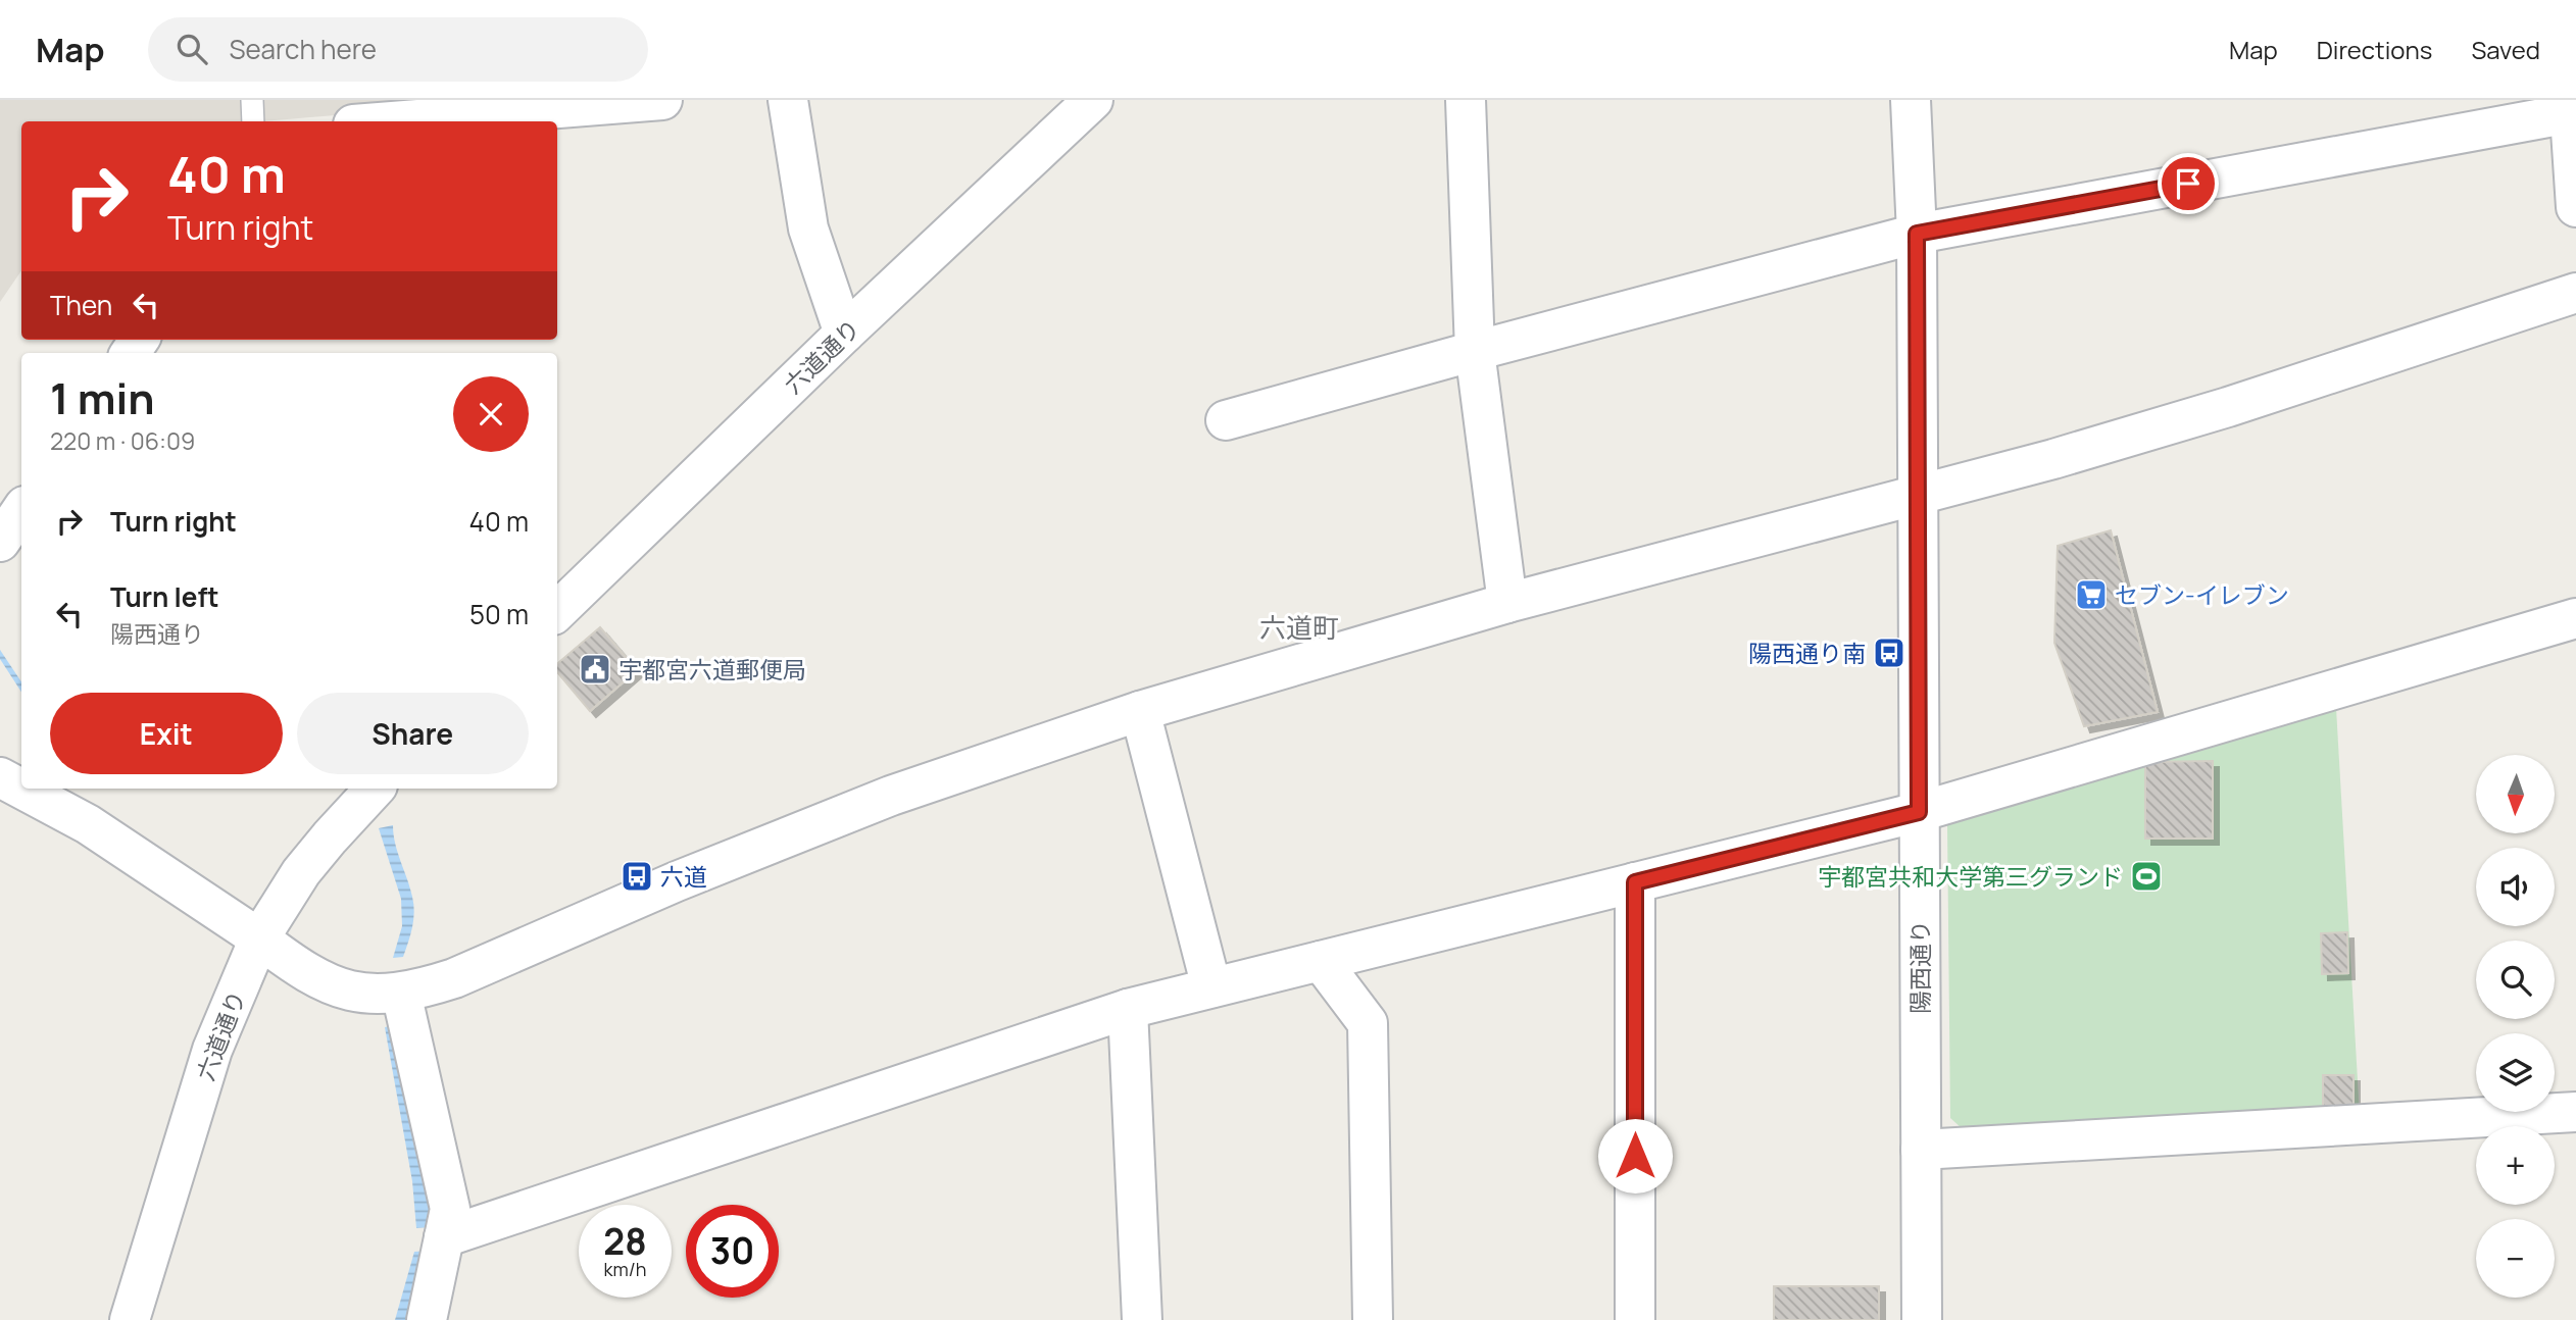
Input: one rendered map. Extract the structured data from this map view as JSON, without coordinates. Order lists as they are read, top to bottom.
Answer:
{
  "streets": {
    "street": ["六道通り", "陽西通り"]
  },
  "districts": ["六道町"],
  "places": {
    "supermarket": ["セブン-イレブン"],
    "bus stop": ["陽西通り南", "六道"],
    "public building": ["宇都宮六道郵便局"],
    "sports": ["宇都宮共和大学第三グランド"]
  },
  "north": "bottom",
  "page": {
    "header": "Map",
    "search": "Search here",
    "nav": ["Map", "Directions", "Saved"],
    "turn": ["40 m", "Turn right"],
    "then": "Then",
    "heading": ["1 min", "220 m · 06:09"],
    "list": [
      {
        "name": "Turn right",
        "value": "40 m"
      },
      {
        "name": "Turn left",
        "note": "陽西通り",
        "value": "50 m"
      }
    ],
    "buttons": ["Exit", "Share"],
    "map_buttons": ["+", "−"],
    "speed": "28 km/h",
    "limit": "30"
  }
}
